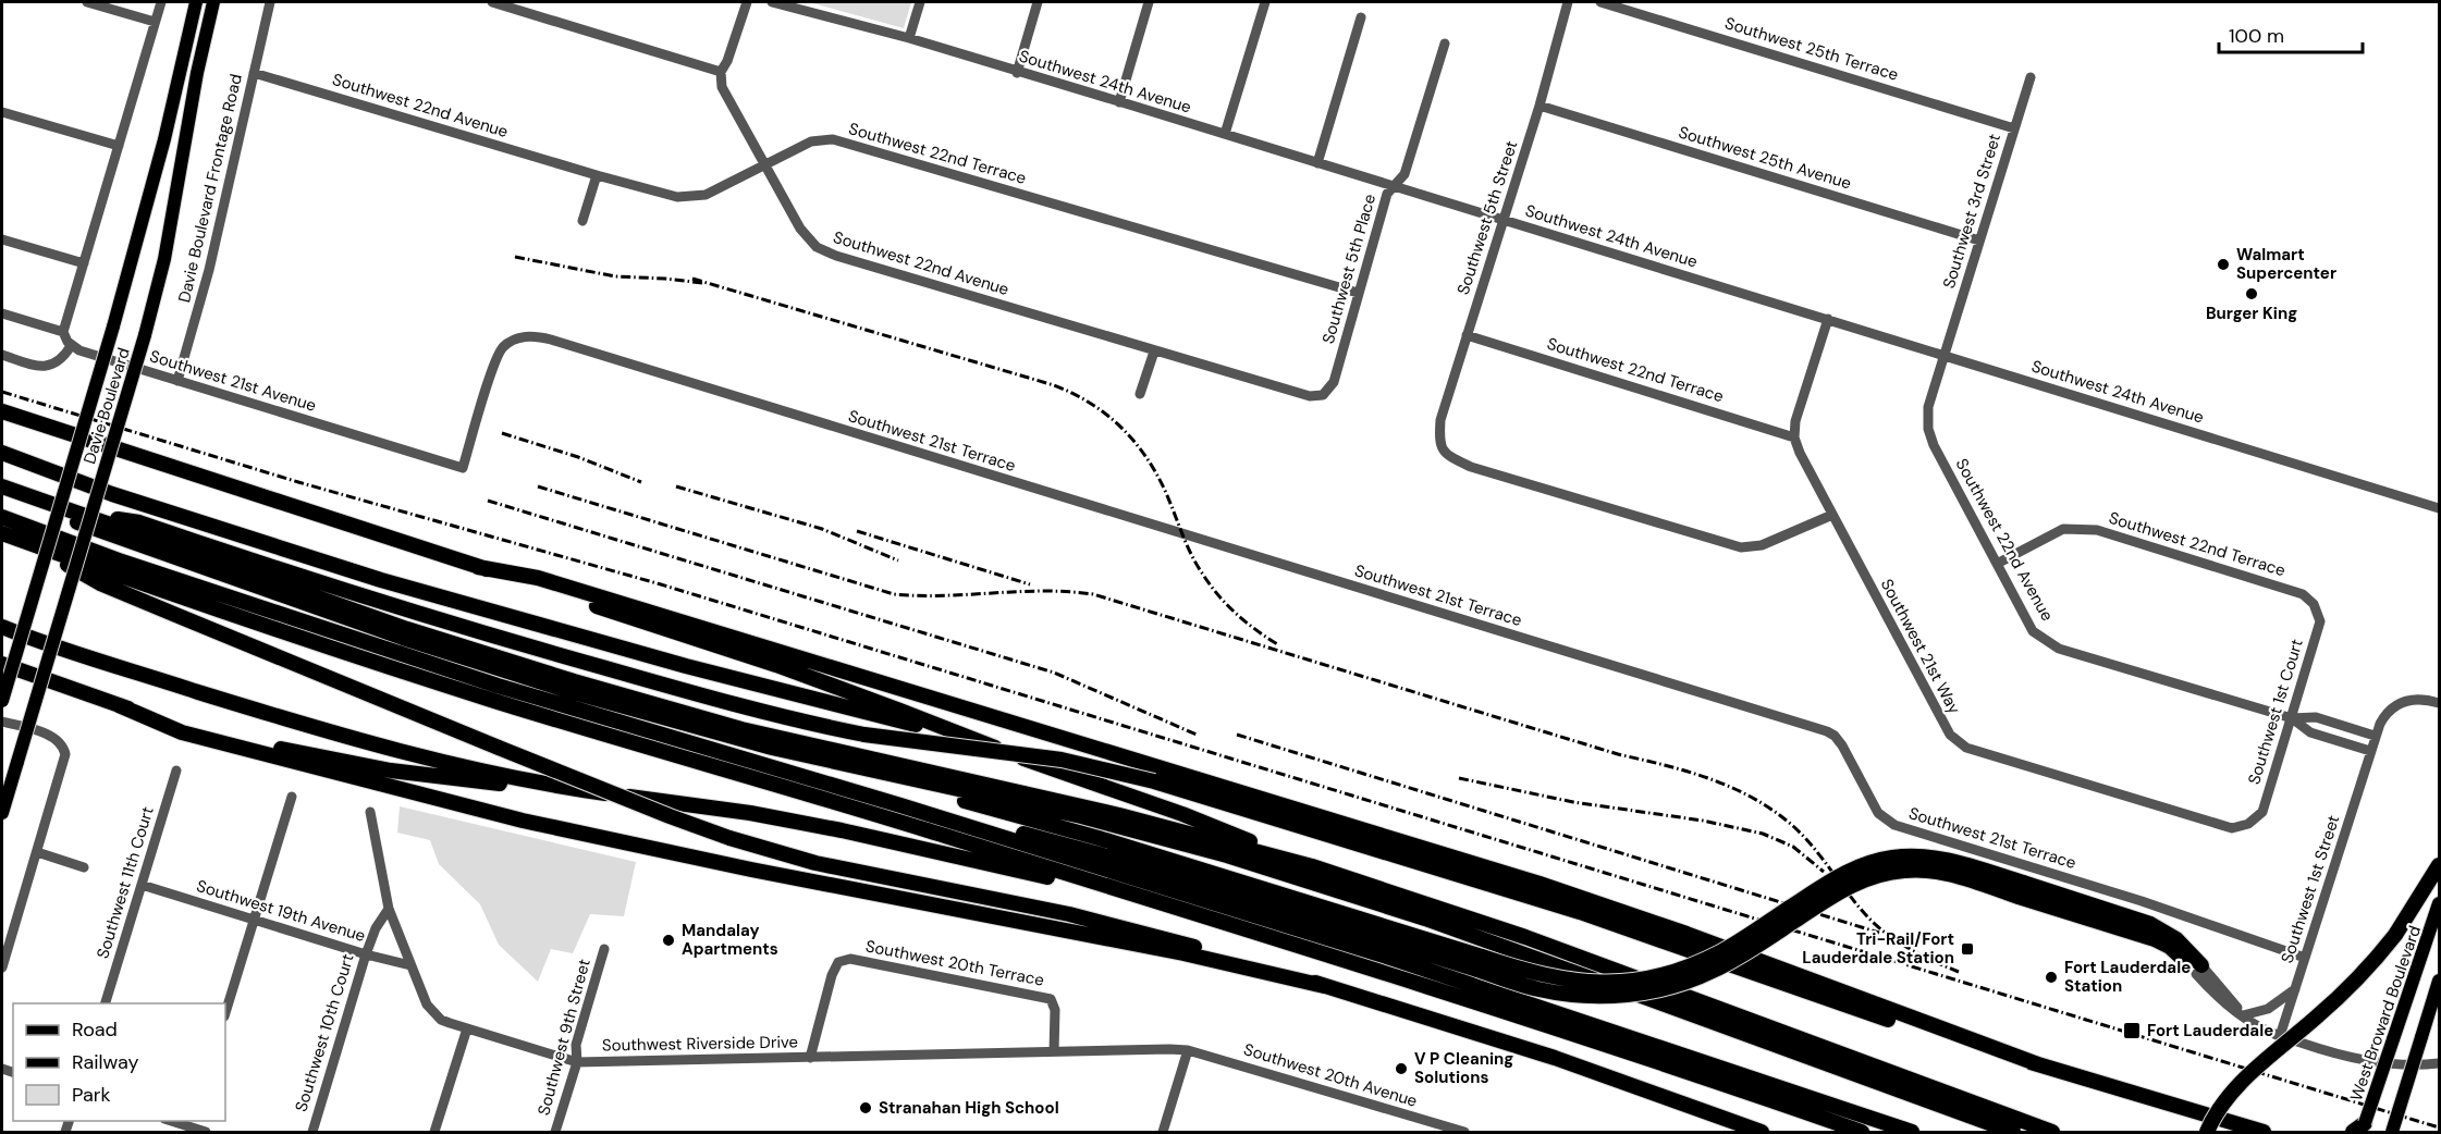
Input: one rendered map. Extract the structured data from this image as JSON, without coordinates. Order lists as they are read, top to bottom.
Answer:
{
  "streets": {
    "main road": ["Davie Boulevard", "West Broward Boulevard"],
    "street": [
      "Southwest 25th Terrace",
      "Southwest 24th Avenue",
      "Southwest 22nd Avenue",
      "Southwest 22nd Terrace",
      "Southwest 25th Avenue",
      "Davie Boulevard Frontage Road",
      "Southwest 3rd Street",
      "Southwest 5th Street",
      "Southwest 5th Place",
      "Southwest 21st Avenue",
      "Southwest 21st Terrace",
      "Southwest 21st Way",
      "Southwest 1st Court",
      "Southwest 11th Court",
      "Southwest 1st Street",
      "Southwest 19th Avenue",
      "Southwest 20th Terrace",
      "Southwest 10th Court",
      "Southwest 9th Street",
      "Southwest Riverside Drive",
      "Southwest 20th Avenue"
    ]
  },
  "crossings": [
    ["Southwest 25th Terrace", "Southwest 3rd Street"],
    ["Southwest 24th Avenue", "Southwest 22nd Avenue"],
    ["Southwest 24th Avenue", "Southwest 3rd Street"],
    ["Southwest 24th Avenue", "Southwest 5th Street"],
    ["Southwest 24th Avenue", "Southwest 5th Place"],
    ["Southwest 22nd Avenue", "Southwest 22nd Terrace"],
    ["Southwest 22nd Avenue", "Davie Boulevard Frontage Road"],
    ["Southwest 22nd Avenue", "Southwest 3rd Street"],
    ["Southwest 22nd Avenue", "Southwest 5th Place"],
    ["Southwest 22nd Avenue", "Southwest 1st Court"],
    ["Southwest 22nd Avenue", "Southwest 1st Street"],
    ["Southwest 22nd Terrace", "Southwest 5th Street"],
    ["Southwest 22nd Terrace", "Southwest 5th Place"],
    ["Southwest 22nd Terrace", "Southwest 21st Way"],
    ["Southwest 22nd Terrace", "Southwest 1st Court"],
    ["Southwest 25th Avenue", "Southwest 3rd Street"],
    ["Southwest 25th Avenue", "Southwest 5th Street"],
    ["Davie Boulevard Frontage Road", "Southwest 21st Avenue"],
    ["Southwest 5th Street", "Southwest 21st Way"],
    ["Southwest 21st Avenue", "Southwest 21st Terrace"],
    ["Southwest 21st Terrace", "Southwest 1st Street"],
    ["Southwest 21st Way", "Southwest 1st Court"],
    ["Southwest 11th Court", "Southwest 19th Avenue"],
    ["Southwest 19th Avenue", "Southwest 10th Court"],
    ["Southwest 19th Avenue", "Southwest Riverside Drive"],
    ["Southwest 20th Terrace", "Southwest Riverside Drive"],
    ["Southwest 10th Court", "Southwest Riverside Drive"],
    ["Southwest 9th Street", "Southwest Riverside Drive"],
    ["Southwest Riverside Drive", "Southwest 20th Avenue"]
  ],
  "places": {
    "other": [
      "Walmart Supercenter",
      "Burger King",
      "Mandalay Apartments",
      "Fort Lauderdale Station",
      "V P Cleaning Solutions",
      "Stranahan High School"
    ],
    "transit": ["Tri-Rail/Fort Lauderdale Station", "Fort Lauderdale"]
  },
  "legend": ["Road", "Railway", "Park"],
  "scale_bar": "100 m"
}
